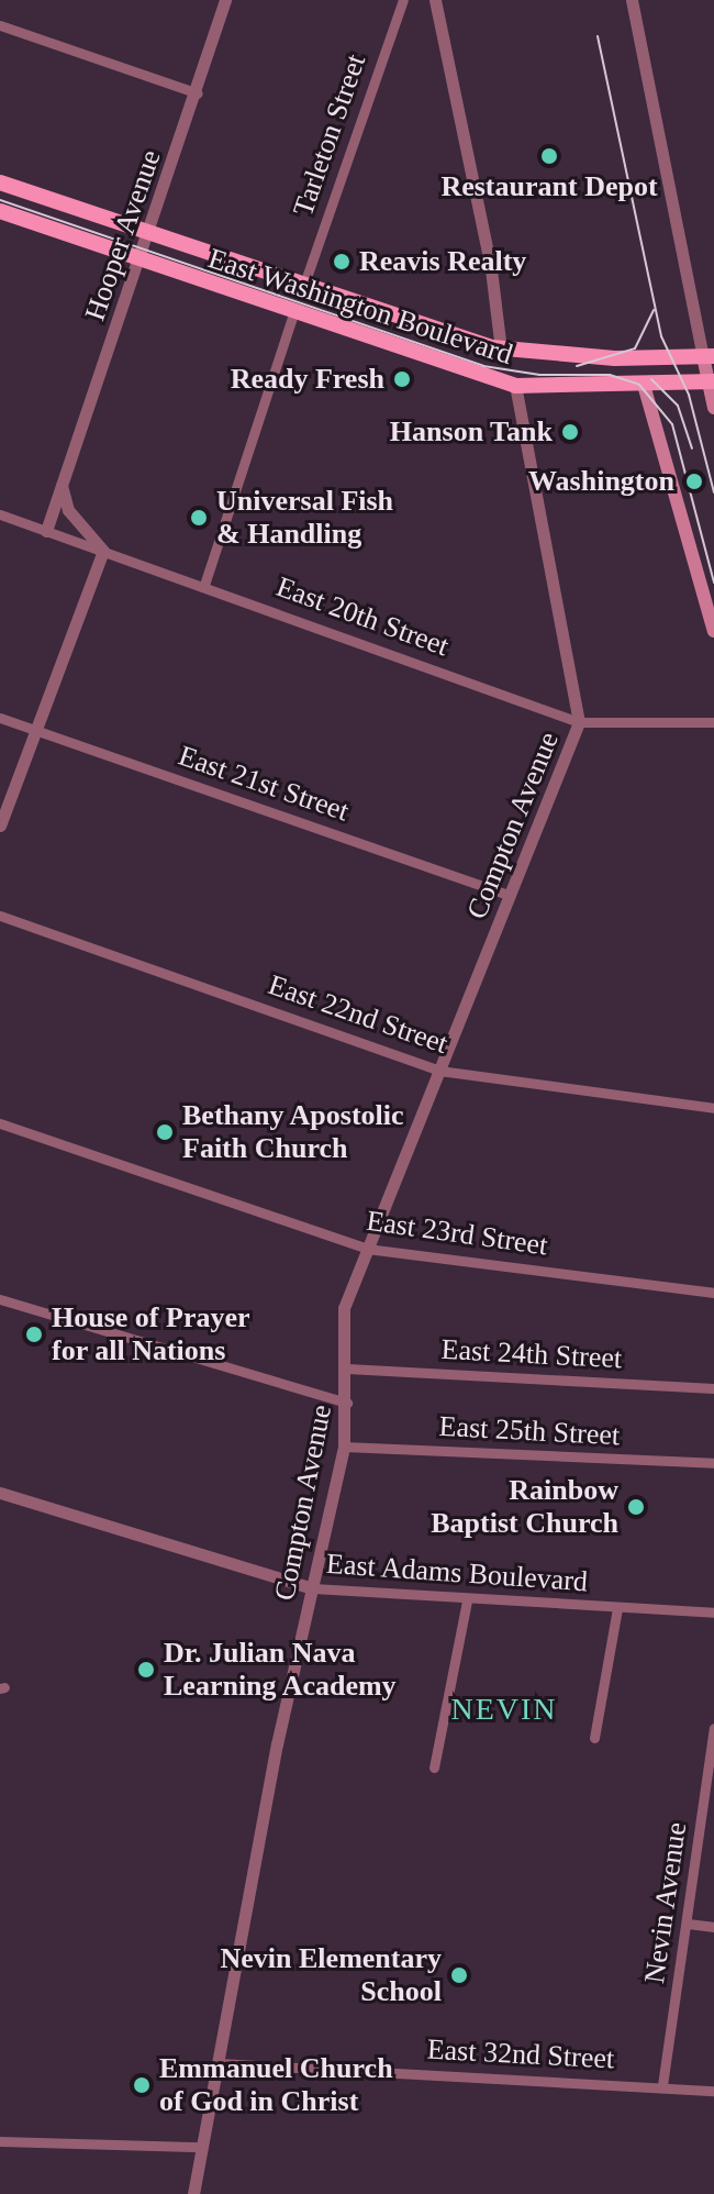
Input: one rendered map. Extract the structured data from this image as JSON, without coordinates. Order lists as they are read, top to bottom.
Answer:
{
  "streets": {
    "main road": ["East Washington Boulevard"],
    "street": [
      "Tarleton Street",
      "Hooper Avenue",
      "East 20th Street",
      "East 21st Street",
      "Compton Avenue",
      "East 22nd Street",
      "East 23rd Street",
      "East 24th Street",
      "East 25th Street",
      "East Adams Boulevard",
      "Nevin Avenue",
      "East 32nd Street"
    ]
  },
  "crossings": [
    ["Tarleton Street", "East Washington Boulevard"],
    ["Hooper Avenue", "East Washington Boulevard"],
    ["Hooper Avenue", "East 20th Street"],
    ["East Washington Boulevard", "Compton Avenue"],
    ["East 20th Street", "Compton Avenue"],
    ["East 21st Street", "Compton Avenue"],
    ["Compton Avenue", "East 22nd Street"],
    ["Compton Avenue", "East 23rd Street"],
    ["Compton Avenue", "East 24th Street"],
    ["Compton Avenue", "East 25th Street"],
    ["Compton Avenue", "East Adams Boulevard"],
    ["Compton Avenue", "East 32nd Street"],
    ["Nevin Avenue", "East 32nd Street"]
  ],
  "districts": ["NEVIN"],
  "places": [
    "Restaurant Depot",
    "Reavis Realty",
    "Ready Fresh",
    "Hanson Tank",
    "Washington",
    "Universal Fish & Handling",
    "Bethany Apostolic Faith Church",
    "House of Prayer for all Nations",
    "Rainbow Baptist Church",
    "Dr. Julian Nava Learning Academy",
    "Nevin Elementary School",
    "Emmanuel Church of God in Christ"
  ]
}
